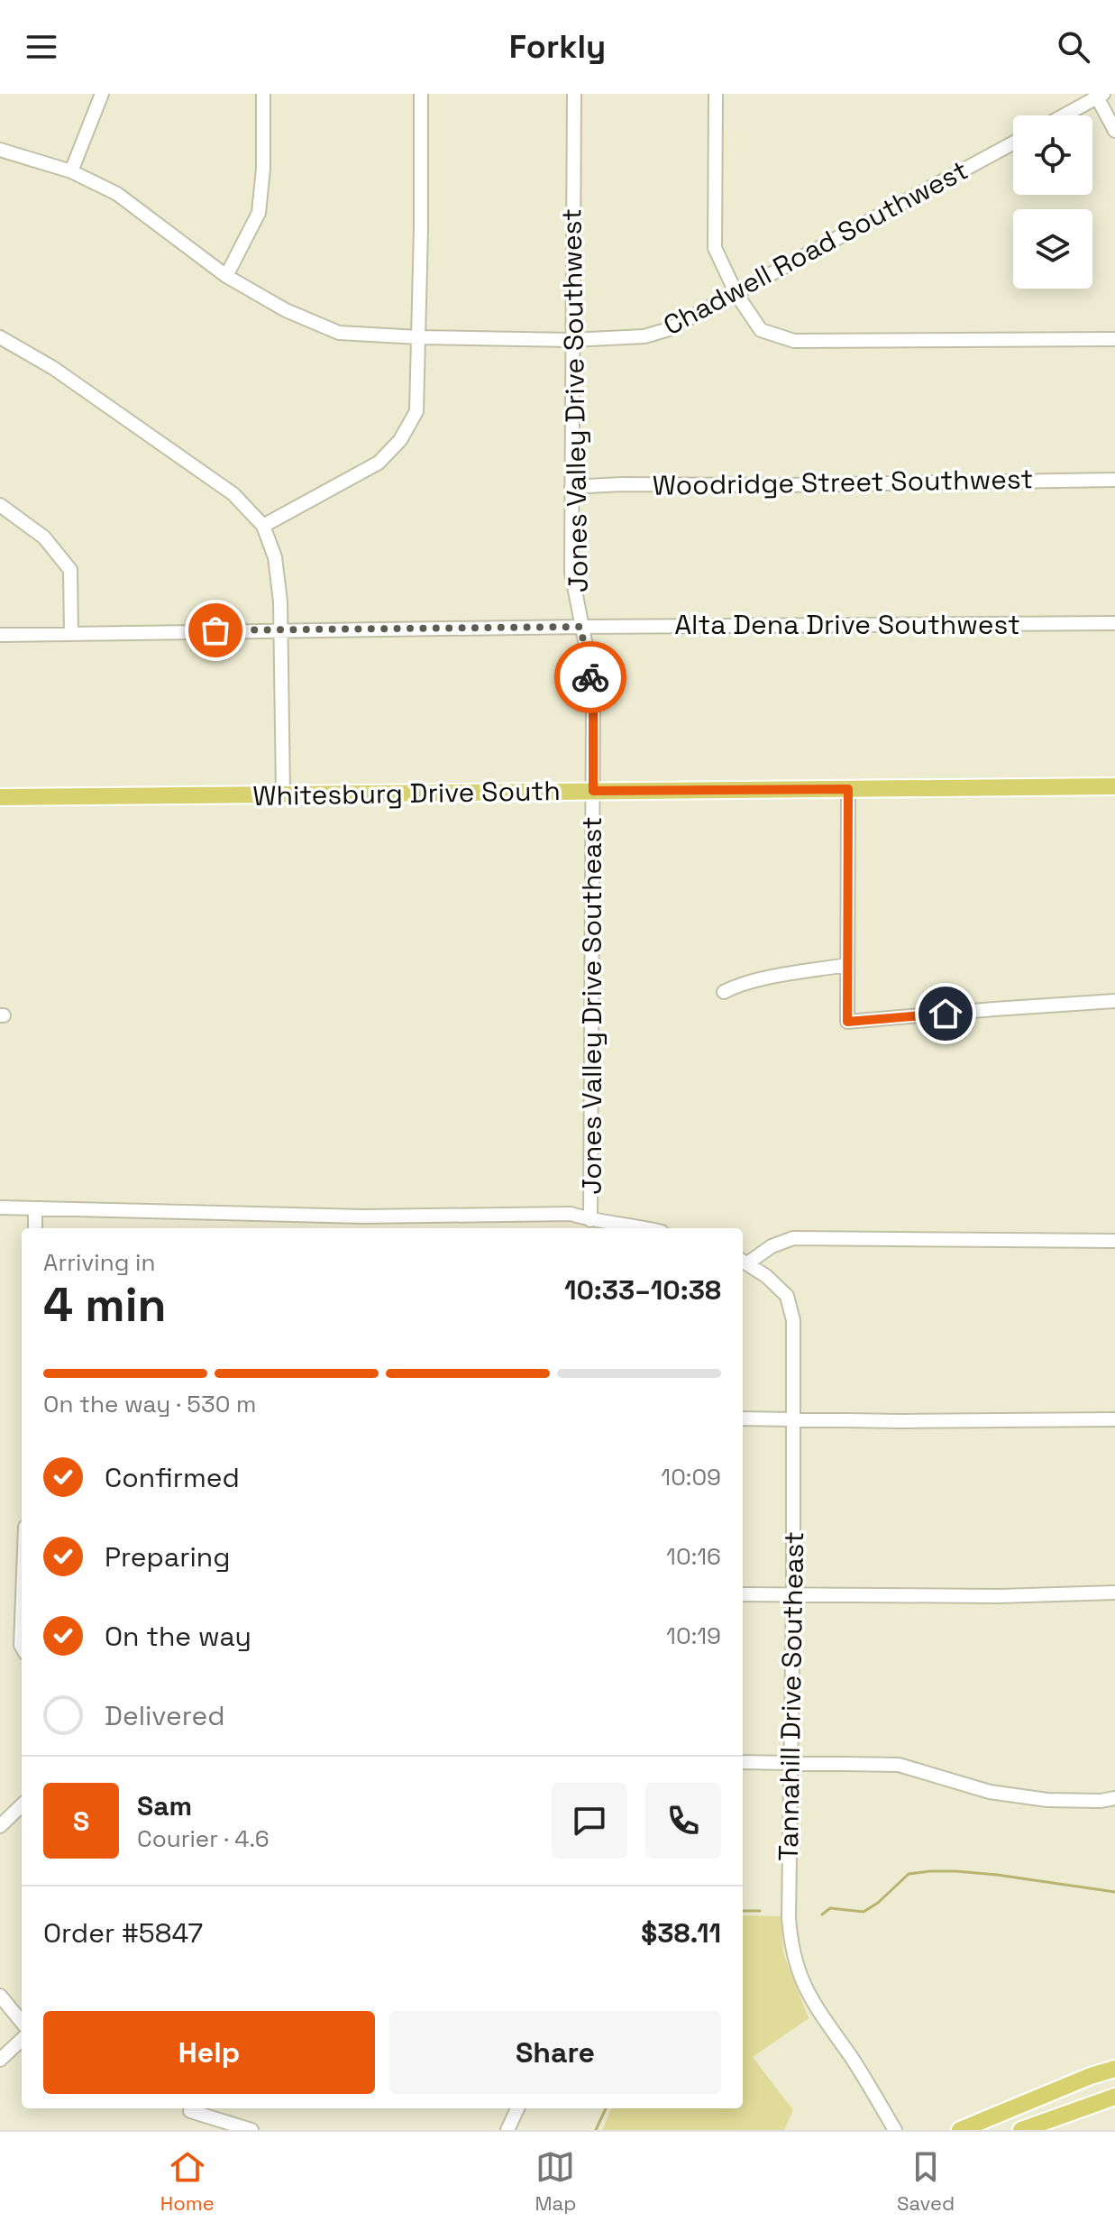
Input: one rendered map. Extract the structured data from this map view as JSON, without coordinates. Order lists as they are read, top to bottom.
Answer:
{
  "streets": {
    "main road": ["Whitesburg Drive South"],
    "street": [
      "Chadwell Road Southwest",
      "Jones Valley Drive Southwest",
      "Woodridge Street Southwest",
      "Alta Dena Drive Southwest",
      "Jones Valley Drive Southeast",
      "Tannahill Drive Southeast"
    ]
  },
  "crossings": [
    ["Chadwell Road Southwest", "Jones Valley Drive Southwest"],
    ["Jones Valley Drive Southwest", "Woodridge Street Southwest"],
    ["Jones Valley Drive Southwest", "Alta Dena Drive Southwest"],
    ["Jones Valley Drive Southwest", "Whitesburg Drive South"],
    ["Jones Valley Drive Southwest", "Jones Valley Drive Southeast"],
    ["Whitesburg Drive South", "Jones Valley Drive Southeast"]
  ],
  "page": {
    "header": "Forkly",
    "heading": ["4 min", "Arriving in", "10:33–10:38"],
    "panel": [
      "Sam",
      "Courier · 4.6",
      "Order #5847",
      "$38.11"
    ],
    "bar": "On the way · 530 m",
    "list": [
      ["Confirmed", "10:09"],
      ["Preparing", "10:16"],
      ["On the way", "10:19"],
      "Delivered"
    ],
    "round": "S",
    "buttons": ["Help", "Share"],
    "tabs": ["Home", "Map", "Saved"]
  }
}
